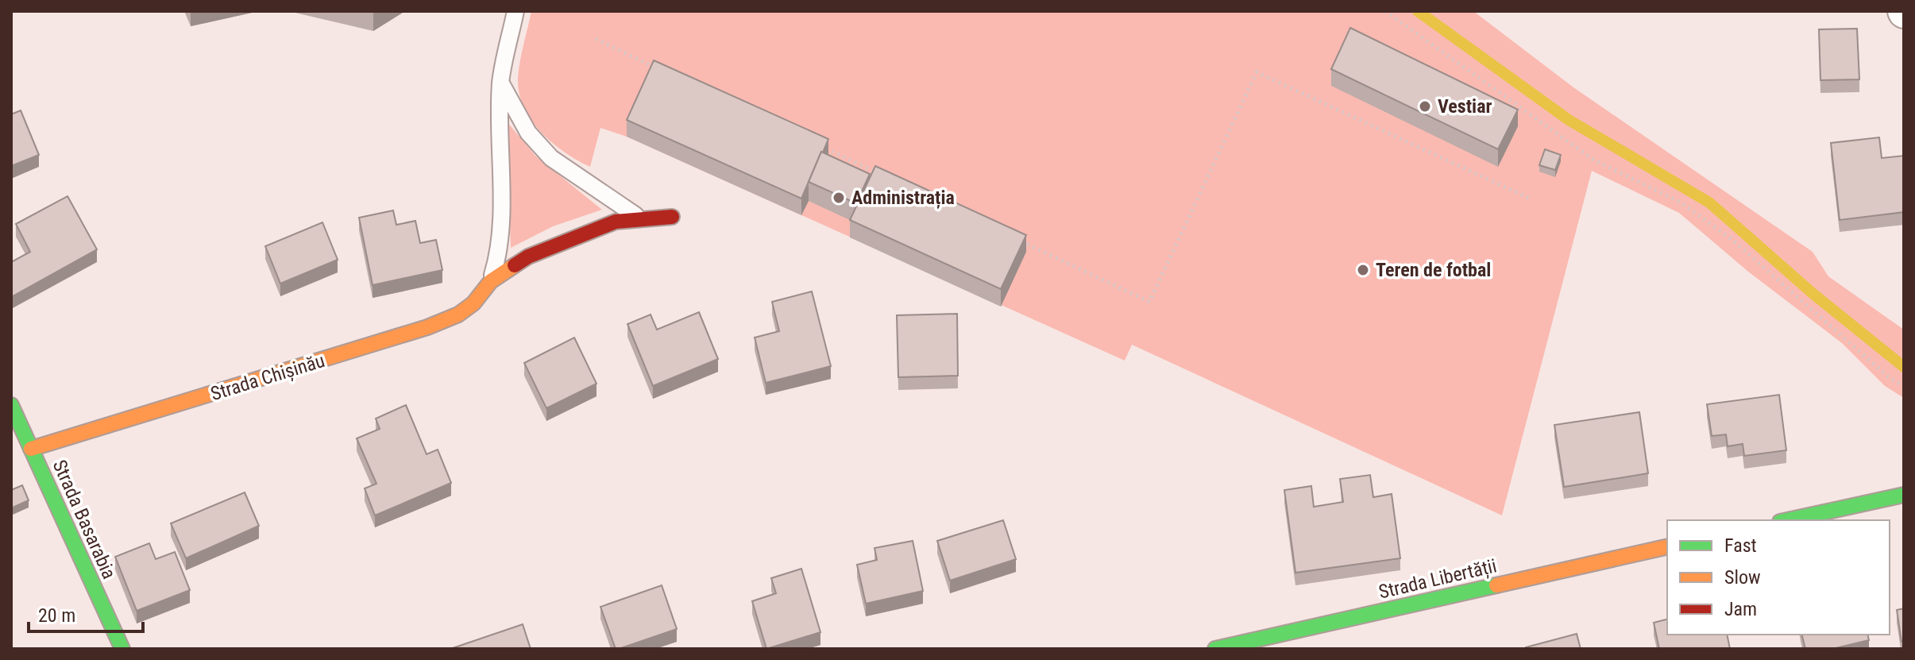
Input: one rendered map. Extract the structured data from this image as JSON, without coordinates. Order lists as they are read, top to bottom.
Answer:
{
  "streets": {
    "street": ["Strada Chișinău", "Strada Basarabia", "Strada Libertății"]
  },
  "crossings": [
    ["Strada Chișinău", "Strada Basarabia"]
  ],
  "places": ["Vestiar", "Administrația", "Teren de fotbal"],
  "legend": ["Fast", "Slow", "Jam"],
  "scale_bar": "20 m"
}
